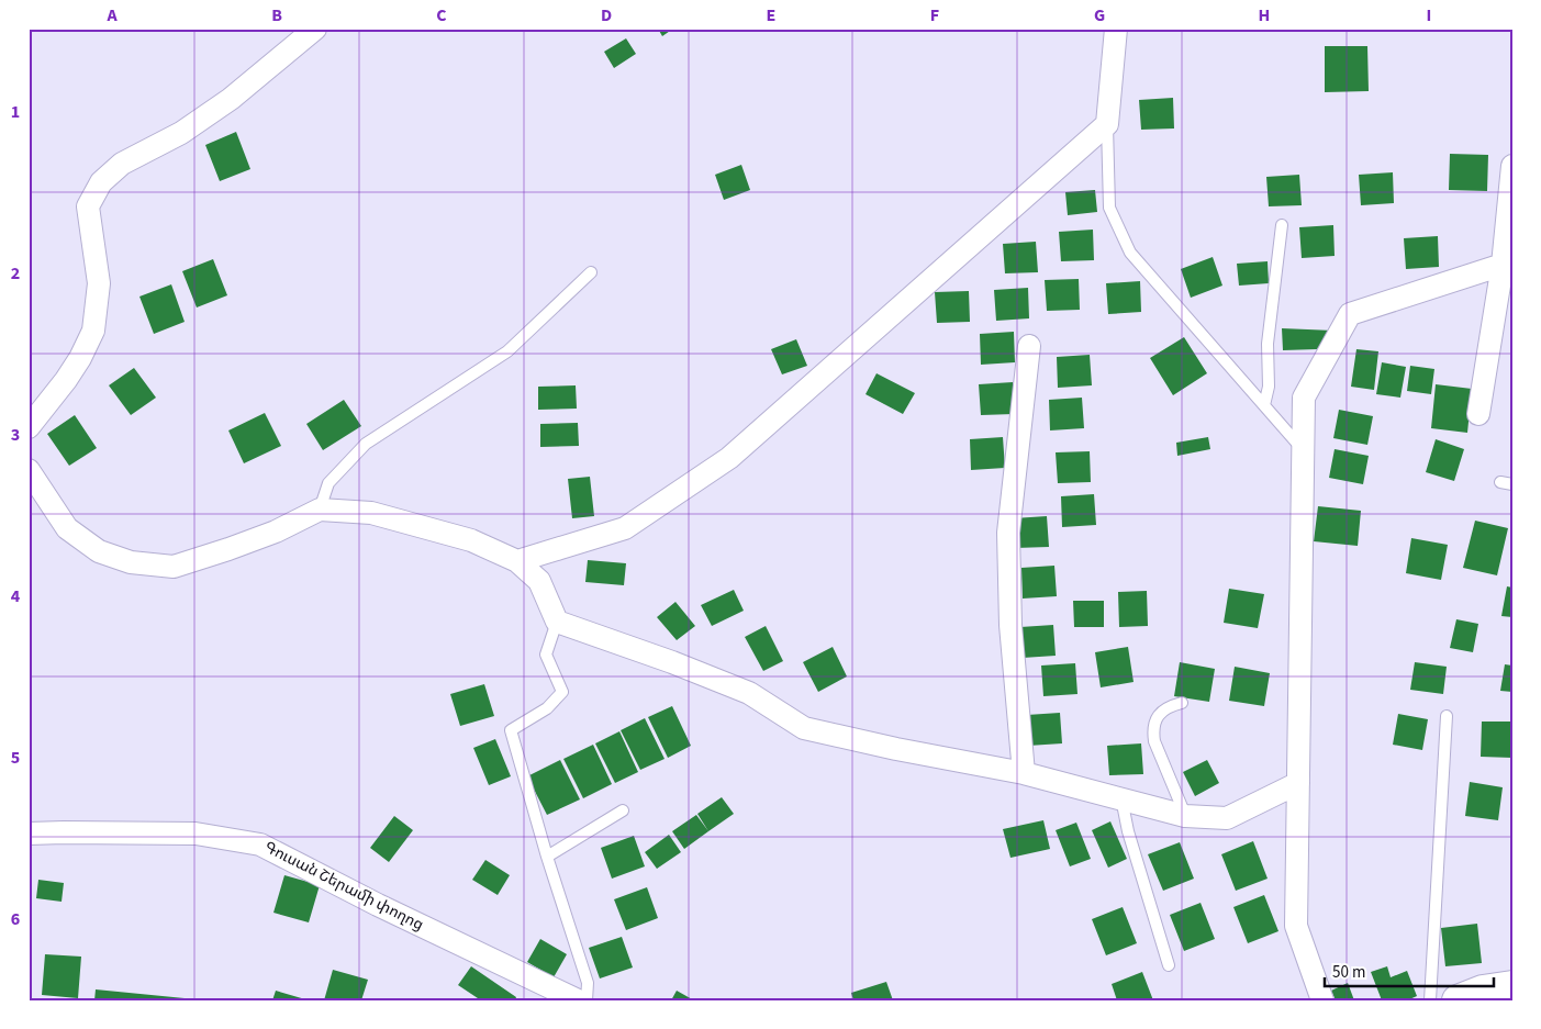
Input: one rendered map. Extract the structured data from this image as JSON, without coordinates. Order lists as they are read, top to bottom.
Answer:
{
  "streets": {
    "street": ["Գուսան Շերամի փողոց"]
  },
  "scale_bar": "50 m",
  "grid": {
    "columns": [
      "A",
      "B",
      "C",
      "D",
      "E",
      "F",
      "G",
      "H",
      "I"
    ],
    "rows": [
      "1",
      "2",
      "3",
      "4",
      "5",
      "6"
    ]
  }
}
